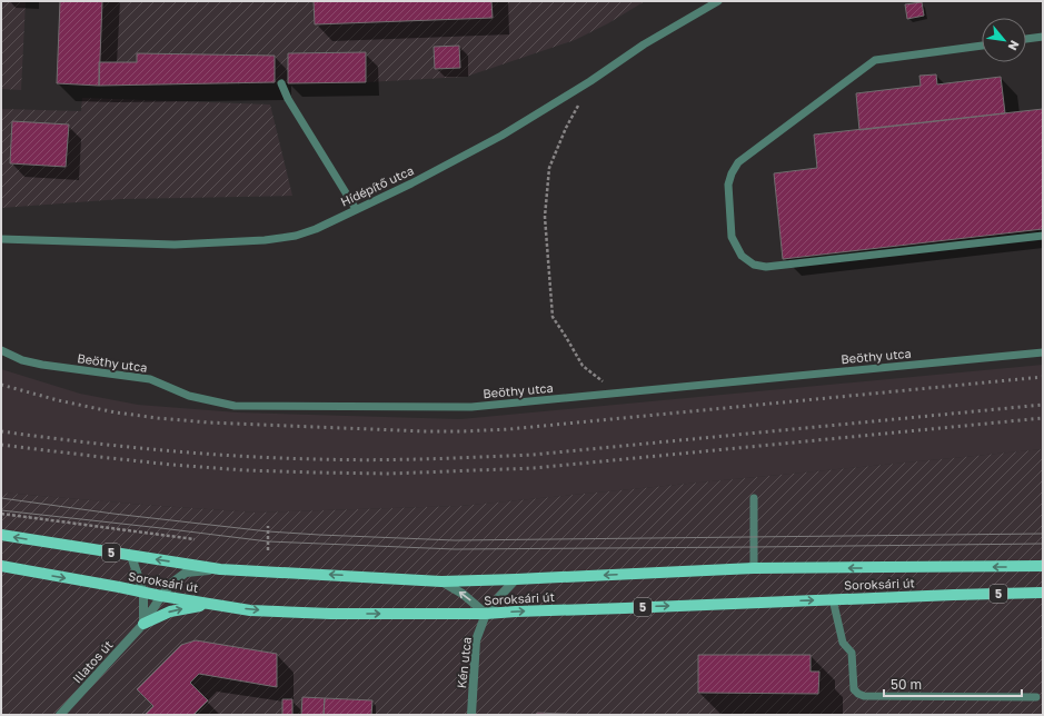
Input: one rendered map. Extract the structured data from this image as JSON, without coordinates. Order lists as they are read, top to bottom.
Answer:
{
  "streets": {
    "main road": ["5", "Soroksári út"],
    "street": ["Illatos út", "Kén utca"],
    "lane": ["Hídépítő utca", "Beöthy utca"]
  },
  "crossings": [
    ["Soroksári út", "Illatos út"],
    ["Soroksári út", "Kén utca"]
  ],
  "scale_bar": "50 m",
  "north": "bottom right"
}
